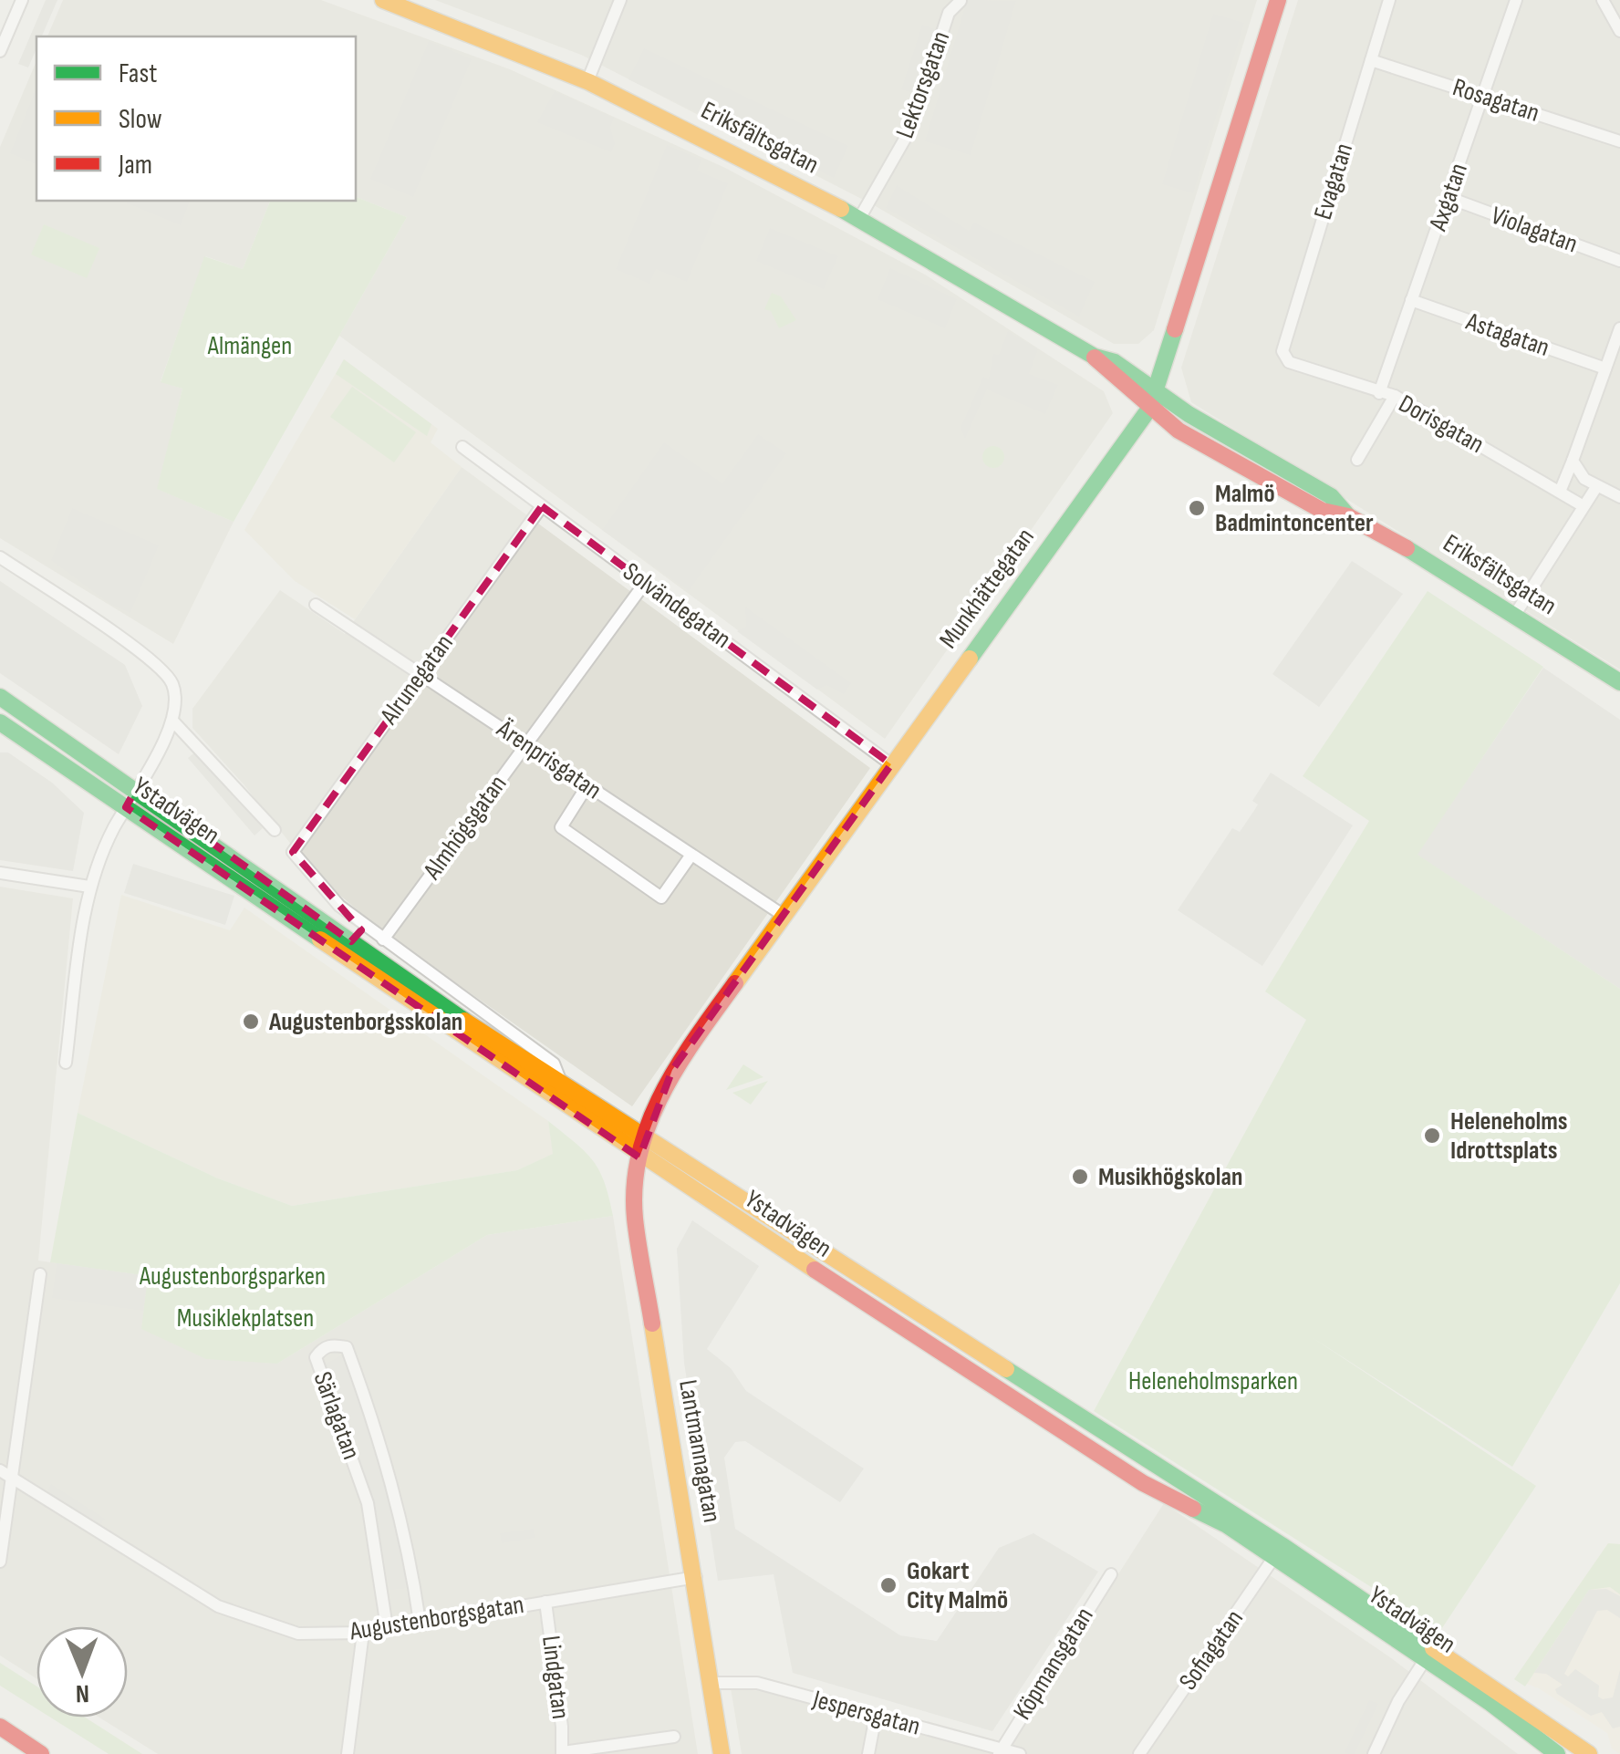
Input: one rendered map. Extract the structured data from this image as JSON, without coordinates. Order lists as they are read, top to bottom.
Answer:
{
  "streets": {
    "main road": [
      "Eriksfältsgatan",
      "Munkhättegatan",
      "Ystadvägen",
      "Lantmannagatan"
    ],
    "street": [
      "Lektorsgatan",
      "Rosagatan",
      "Evagatan",
      "Axgatan",
      "Violagatan",
      "Astagatan",
      "Dorisgatan",
      "Solvändegatan",
      "Alrunegatan",
      "Ärenprisgatan",
      "Almhögsgatan",
      "Särlagatan",
      "Augustenborgsgatan",
      "Sofiagatan",
      "Köpmansgatan",
      "Lindgatan",
      "Jespersgatan"
    ]
  },
  "crossings": [
    ["Lektorsgatan", "Eriksfältsgatan"],
    ["Rosagatan", "Evagatan"],
    ["Rosagatan", "Axgatan"],
    ["Eriksfältsgatan", "Munkhättegatan"],
    ["Evagatan", "Dorisgatan"],
    ["Axgatan", "Violagatan"],
    ["Axgatan", "Astagatan"],
    ["Axgatan", "Dorisgatan"],
    ["Munkhättegatan", "Solvändegatan"],
    ["Munkhättegatan", "Ärenprisgatan"],
    ["Munkhättegatan", "Ystadvägen"],
    ["Munkhättegatan", "Lantmannagatan"],
    ["Solvändegatan", "Alrunegatan"],
    ["Solvändegatan", "Almhögsgatan"],
    ["Alrunegatan", "Ärenprisgatan"],
    ["Alrunegatan", "Ystadvägen"],
    ["Ärenprisgatan", "Almhögsgatan"],
    ["Ystadvägen", "Almhögsgatan"],
    ["Ystadvägen", "Lantmannagatan"],
    ["Ystadvägen", "Sofiagatan"],
    ["Särlagatan", "Augustenborgsgatan"],
    ["Lantmannagatan", "Augustenborgsgatan"],
    ["Lantmannagatan", "Jespersgatan"],
    ["Augustenborgsgatan", "Lindgatan"],
    ["Köpmansgatan", "Jespersgatan"]
  ],
  "parks": [
    "Almängen",
    "Augustenborgsparken",
    "Musiklekplatsen",
    "Heleneholmsparken"
  ],
  "places": [
    "Malmö Badmintoncenter",
    "Augustenborgsskolan",
    "Heleneholms Idrottsplats",
    "Musikhögskolan",
    "Gokart City Malmö"
  ],
  "legend": ["Fast", "Slow", "Jam"],
  "north": "bottom"
}
